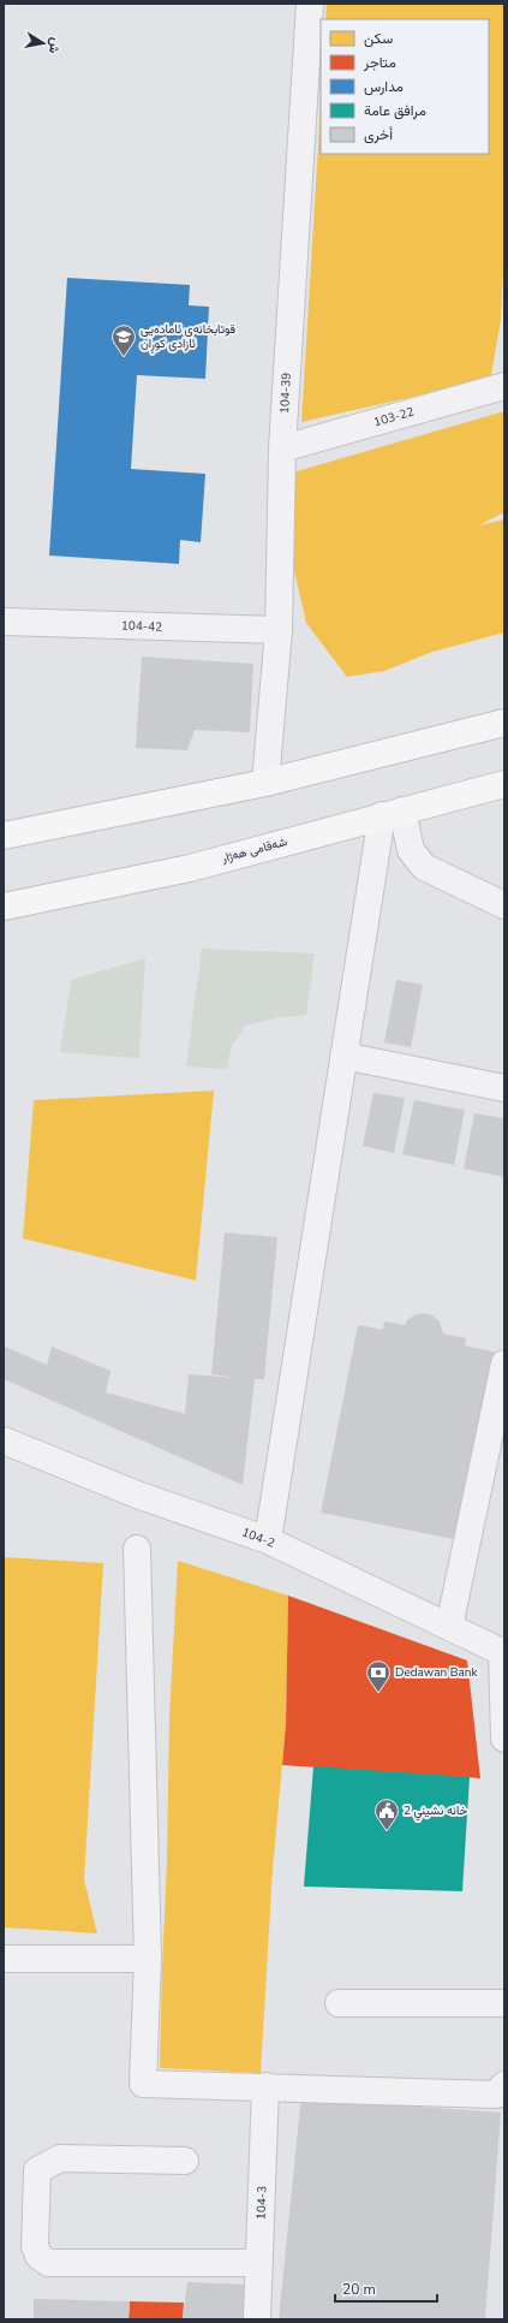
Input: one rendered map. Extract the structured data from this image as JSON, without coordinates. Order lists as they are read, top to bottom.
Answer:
{
  "streets": {
    "main road": ["شەقامی هەژار"],
    "street": [
      "104-39",
      "103-22",
      "104-42",
      "104-2",
      "104-3"
    ]
  },
  "crossings": [
    ["104-39", "103-22"],
    ["104-39", "104-42"]
  ],
  "places": {
    "school or university": ["قوتابخانەی ئامادەیی ئازادی کوڕان"],
    "bank": ["Dedawan Bank"],
    "public building": ["خانه نشيني 2"]
  },
  "legend": [
    "سكن",
    "متاجر",
    "مدارس",
    "مرافق عامة",
    "أخرى"
  ],
  "scale_bar": "20 m",
  "north": "right"
}
